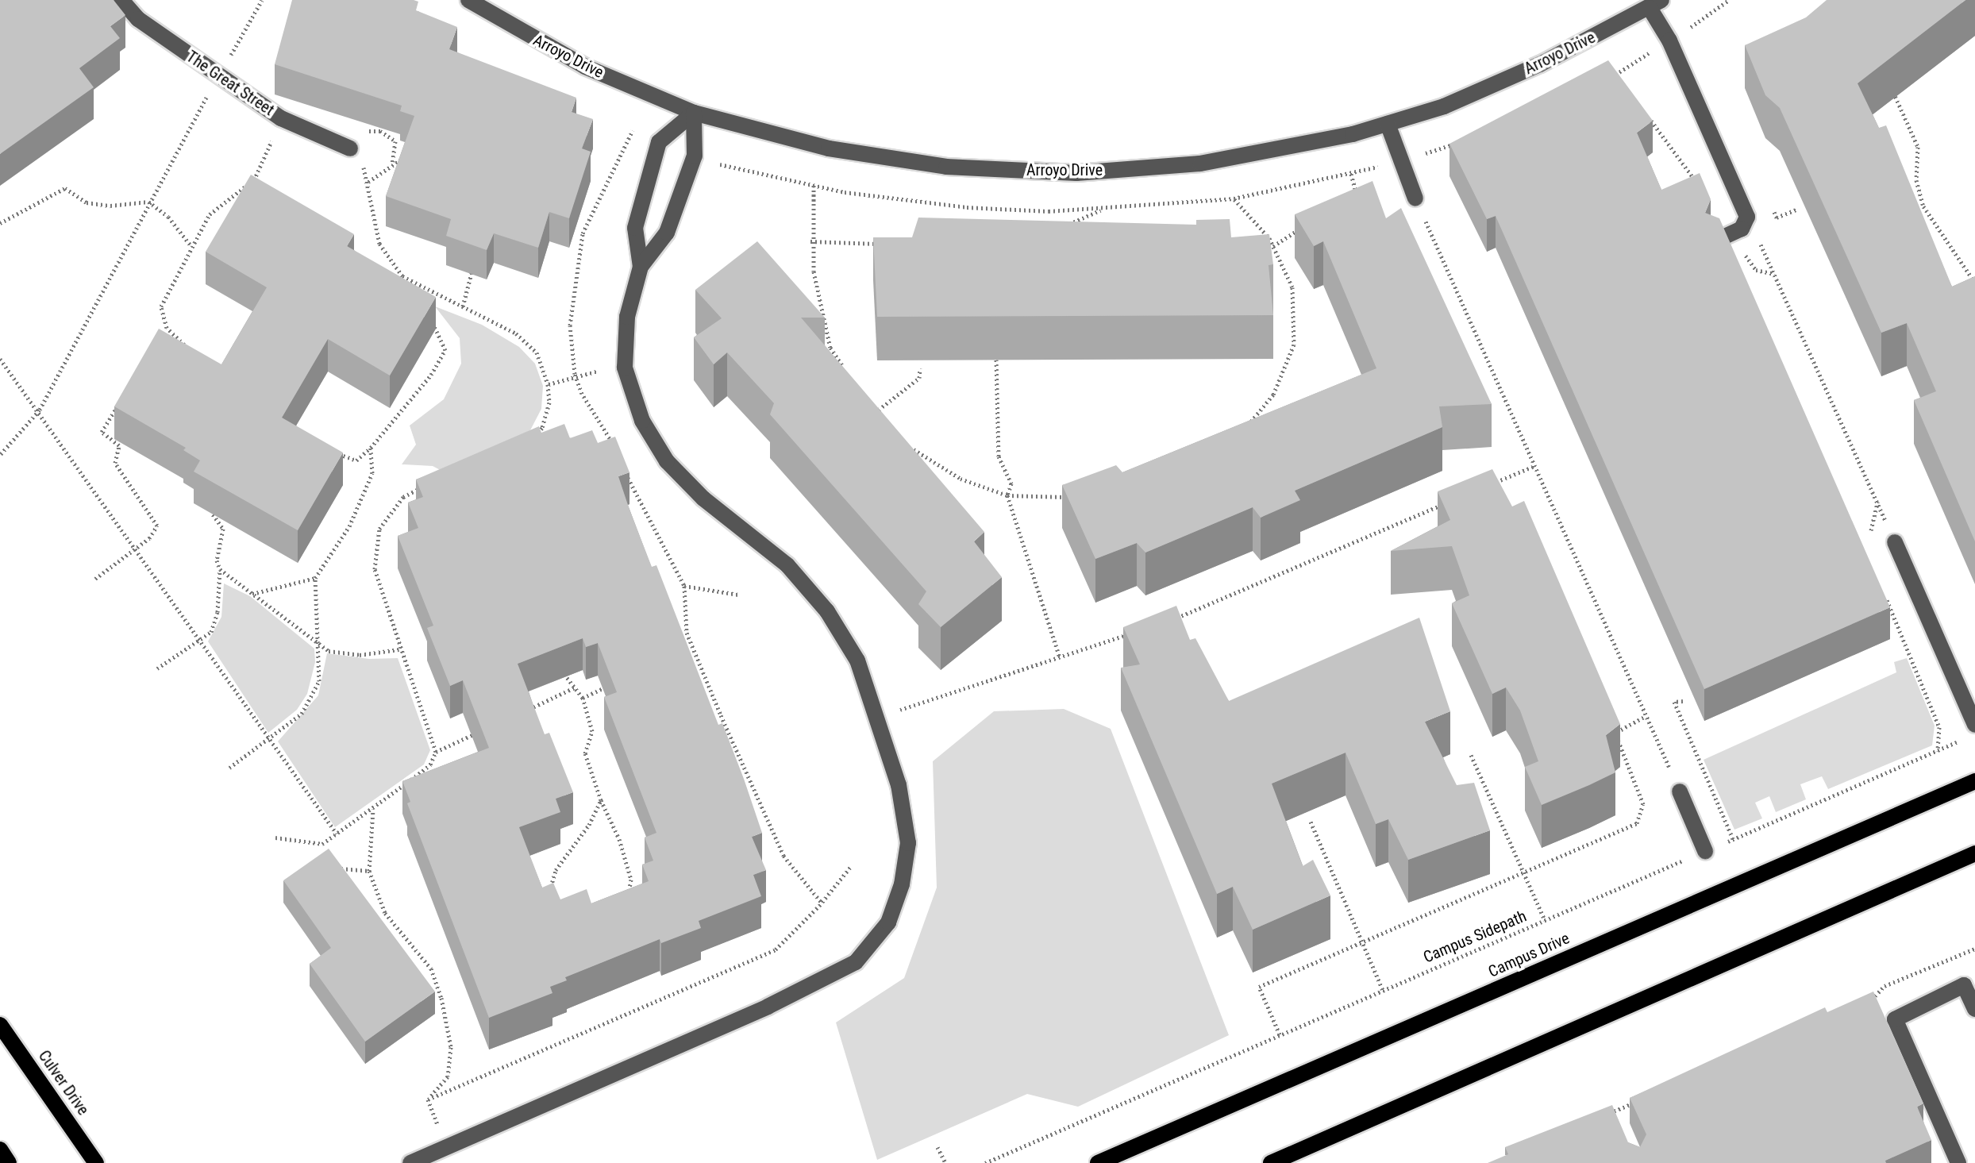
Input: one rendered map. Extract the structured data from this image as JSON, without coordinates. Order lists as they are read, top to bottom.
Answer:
{
  "streets": {
    "main road": ["Campus Drive", "Culver Drive"],
    "street": ["Arroyo Drive", "The Great Street"],
    "path": ["Campus Sidepath"]
  }
}
